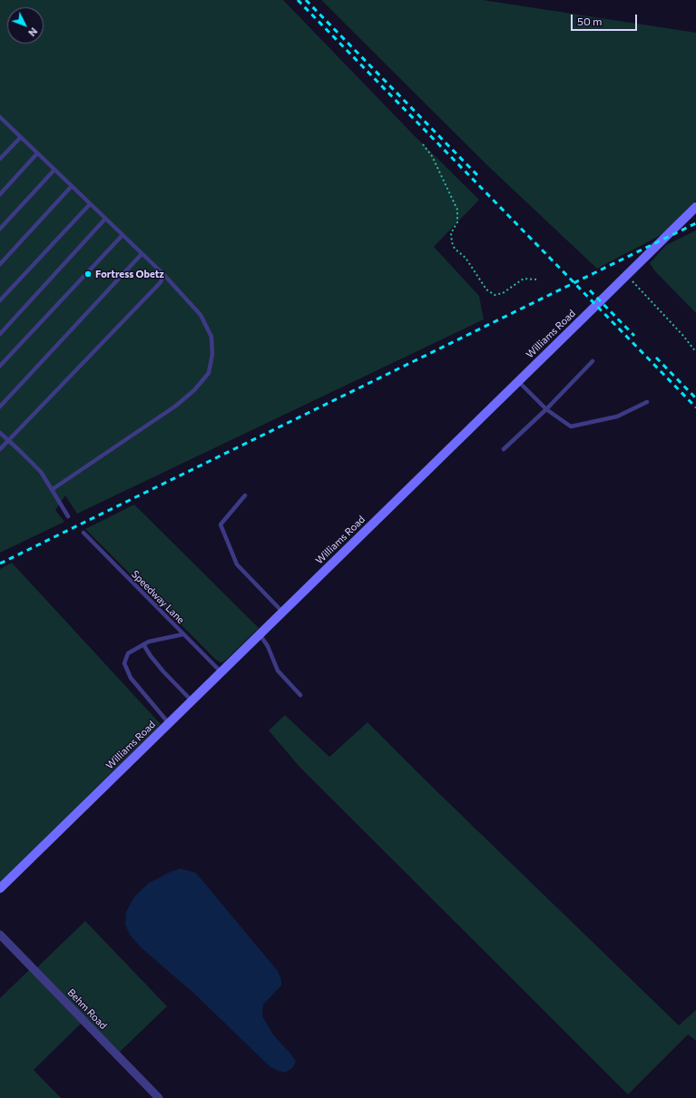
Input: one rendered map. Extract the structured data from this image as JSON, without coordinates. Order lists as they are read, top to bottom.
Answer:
{
  "streets": {
    "main road": ["Williams Road"],
    "street": ["Behm Road"],
    "lane": ["Speedway Lane"]
  },
  "crossings": [
    ["Williams Road", "Speedway Lane"]
  ],
  "places": ["Fortress Obetz"],
  "scale_bar": "50 m",
  "north": "bottom right"
}
